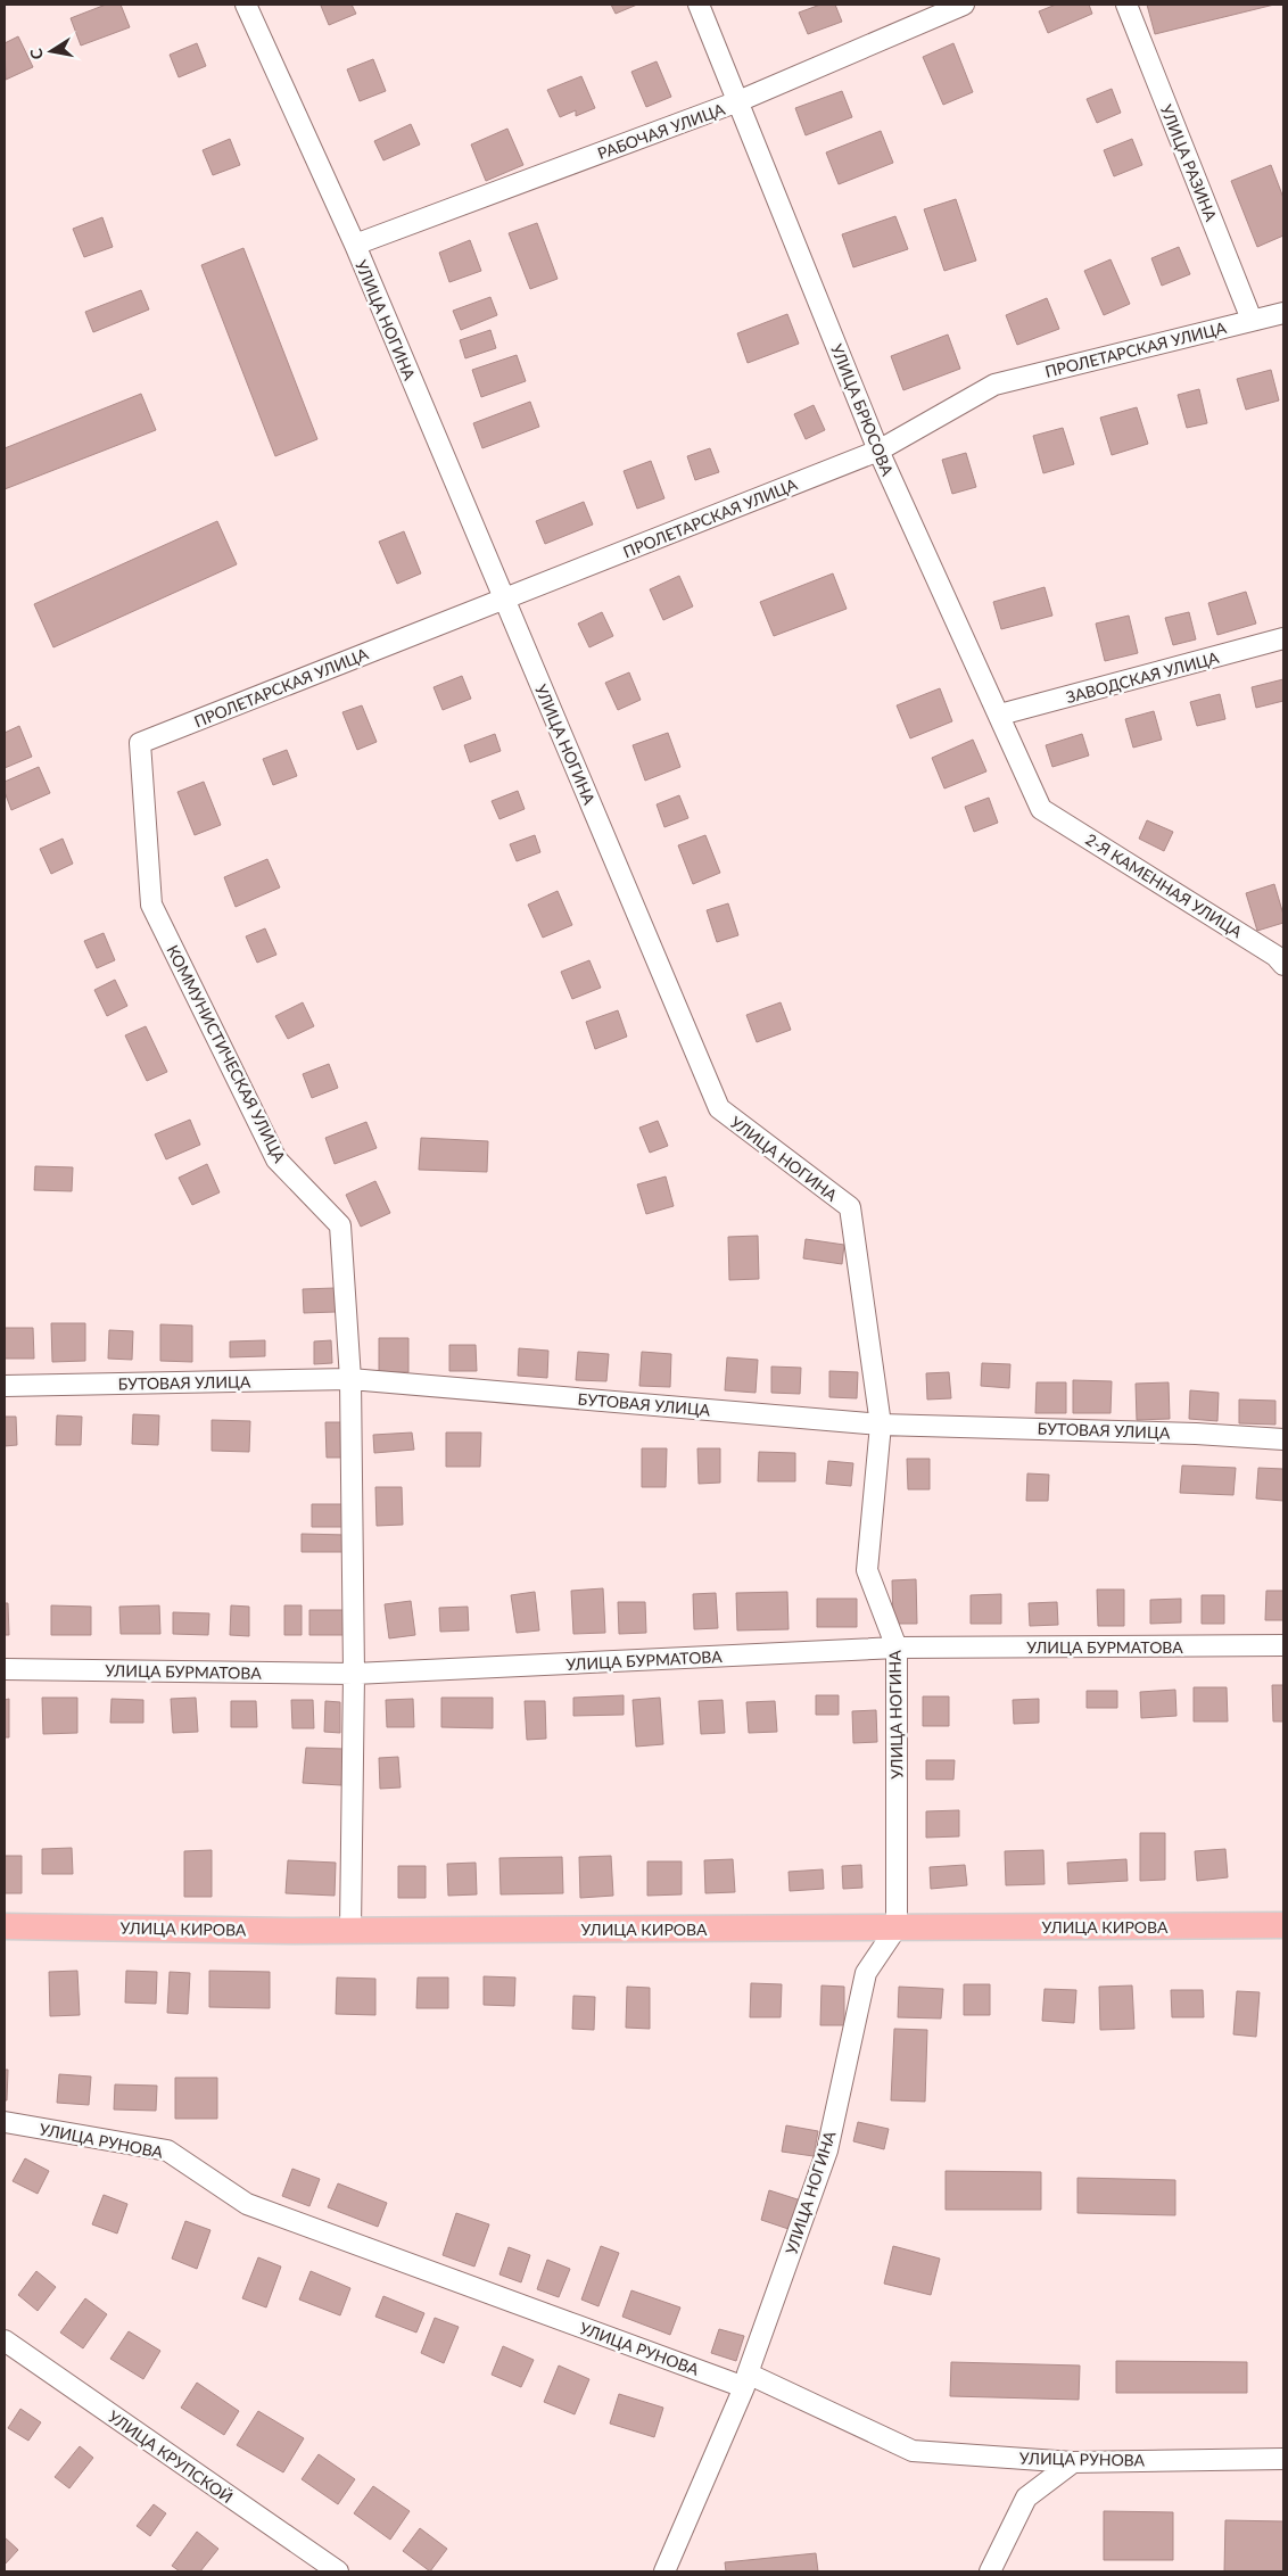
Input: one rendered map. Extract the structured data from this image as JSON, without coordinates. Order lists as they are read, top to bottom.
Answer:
{
  "streets": {
    "main road": ["УЛИЦА КИРОВА"],
    "street": [
      "РАБОЧАЯ УЛИЦА",
      "УЛИЦА РАЗИНА",
      "УЛИЦА НОГИНА",
      "ПРОЛЕТАРСКАЯ УЛИЦА",
      "УЛИЦА БРЮСОВА",
      "ЗАВОДСКАЯ УЛИЦА",
      "2-Я КАМЕННАЯ УЛИЦА",
      "КОММУНИСТИЧЕСКАЯ УЛИЦА",
      "БУТОВАЯ УЛИЦА",
      "УЛИЦА БУРМАТОВА",
      "УЛИЦА РУНОВА",
      "УЛИЦА КРУПСКОЙ"
    ]
  },
  "crossings": [
    ["РАБОЧАЯ УЛИЦА", "УЛИЦА НОГИНА"],
    ["РАБОЧАЯ УЛИЦА", "УЛИЦА БРЮСОВА"],
    ["УЛИЦА РАЗИНА", "ПРОЛЕТАРСКАЯ УЛИЦА"],
    ["УЛИЦА НОГИНА", "ПРОЛЕТАРСКАЯ УЛИЦА"],
    ["УЛИЦА НОГИНА", "БУТОВАЯ УЛИЦА"],
    ["УЛИЦА НОГИНА", "УЛИЦА БУРМАТОВА"],
    ["УЛИЦА НОГИНА", "УЛИЦА КИРОВА"],
    ["УЛИЦА НОГИНА", "УЛИЦА РУНОВА"],
    ["ПРОЛЕТАРСКАЯ УЛИЦА", "УЛИЦА БРЮСОВА"],
    ["ПРОЛЕТАРСКАЯ УЛИЦА", "КОММУНИСТИЧЕСКАЯ УЛИЦА"],
    ["УЛИЦА БРЮСОВА", "ЗАВОДСКАЯ УЛИЦА"],
    ["УЛИЦА БРЮСОВА", "2-Я КАМЕННАЯ УЛИЦА"],
    ["КОММУНИСТИЧЕСКАЯ УЛИЦА", "БУТОВАЯ УЛИЦА"],
    ["КОММУНИСТИЧЕСКАЯ УЛИЦА", "УЛИЦА БУРМАТОВА"],
    ["КОММУНИСТИЧЕСКАЯ УЛИЦА", "УЛИЦА КИРОВА"]
  ],
  "north": "left"
}
